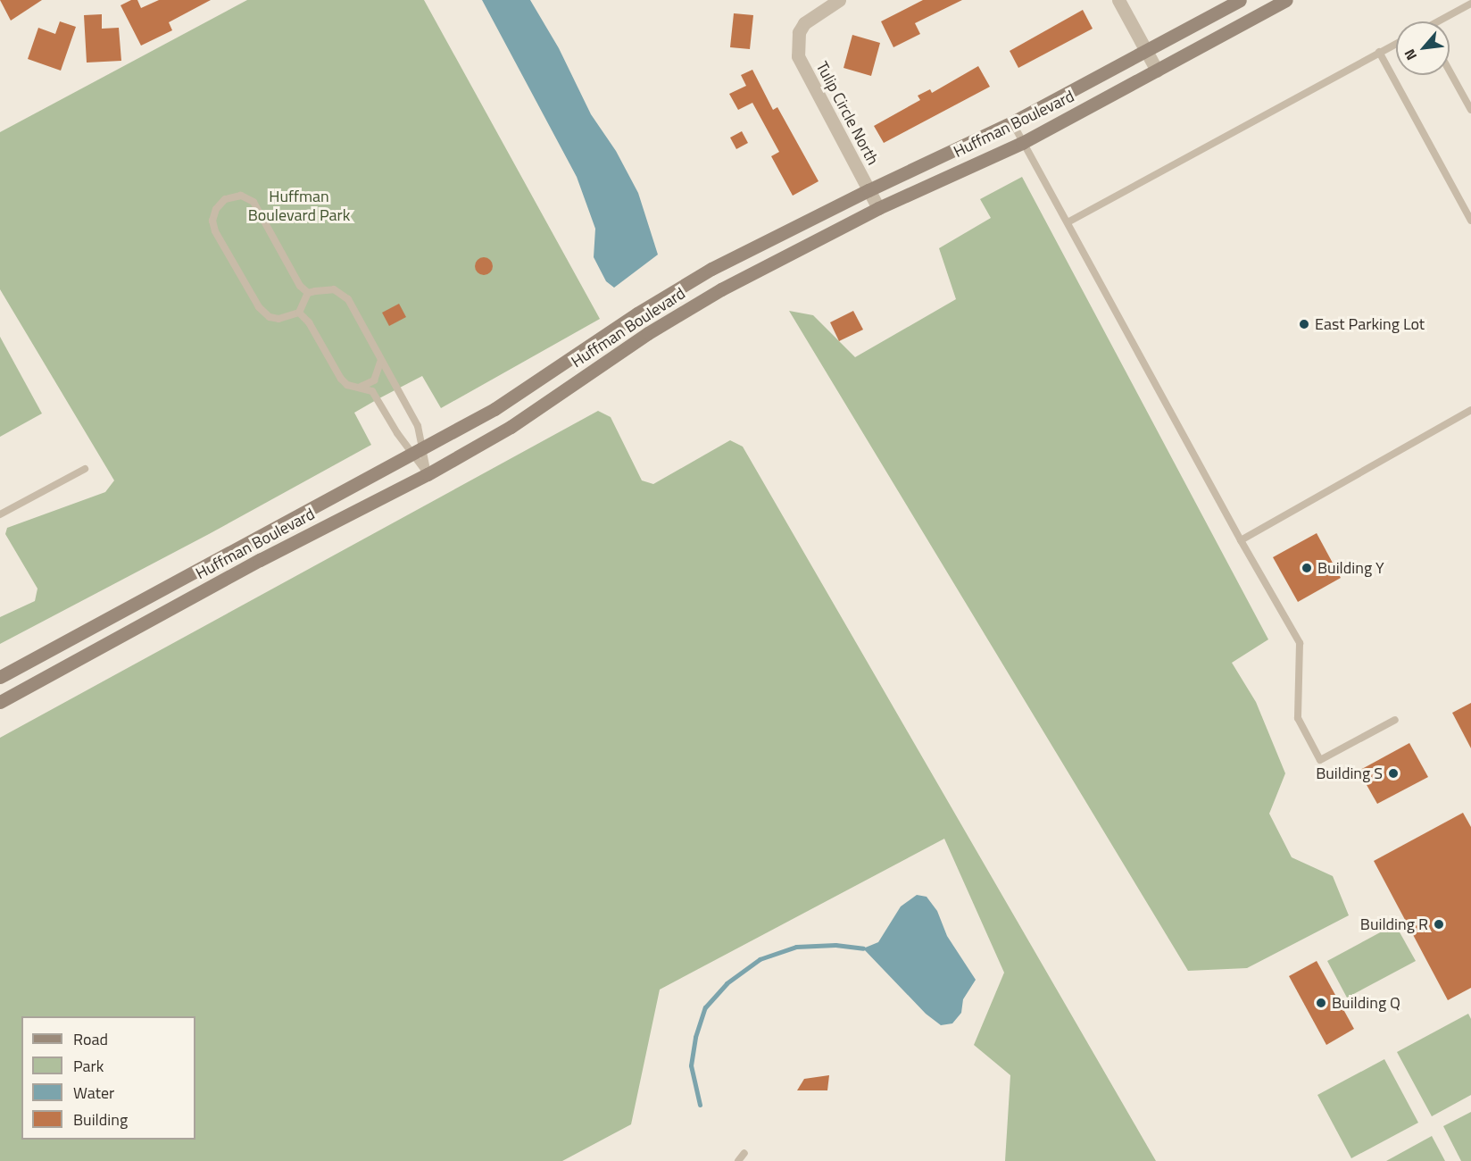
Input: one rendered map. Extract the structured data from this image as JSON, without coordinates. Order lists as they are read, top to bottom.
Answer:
{
  "streets": {
    "street": ["Tulip Circle North", "Huffman Boulevard"]
  },
  "crossings": [
    ["Tulip Circle North", "Huffman Boulevard"]
  ],
  "parks": ["Huffman Boulevard Park"],
  "places": [
    "East Parking Lot",
    "Building Y",
    "Building S",
    "Building R",
    "Building Q"
  ],
  "legend": [
    "Road",
    "Park",
    "Water",
    "Building"
  ],
  "north": "bottom left"
}
